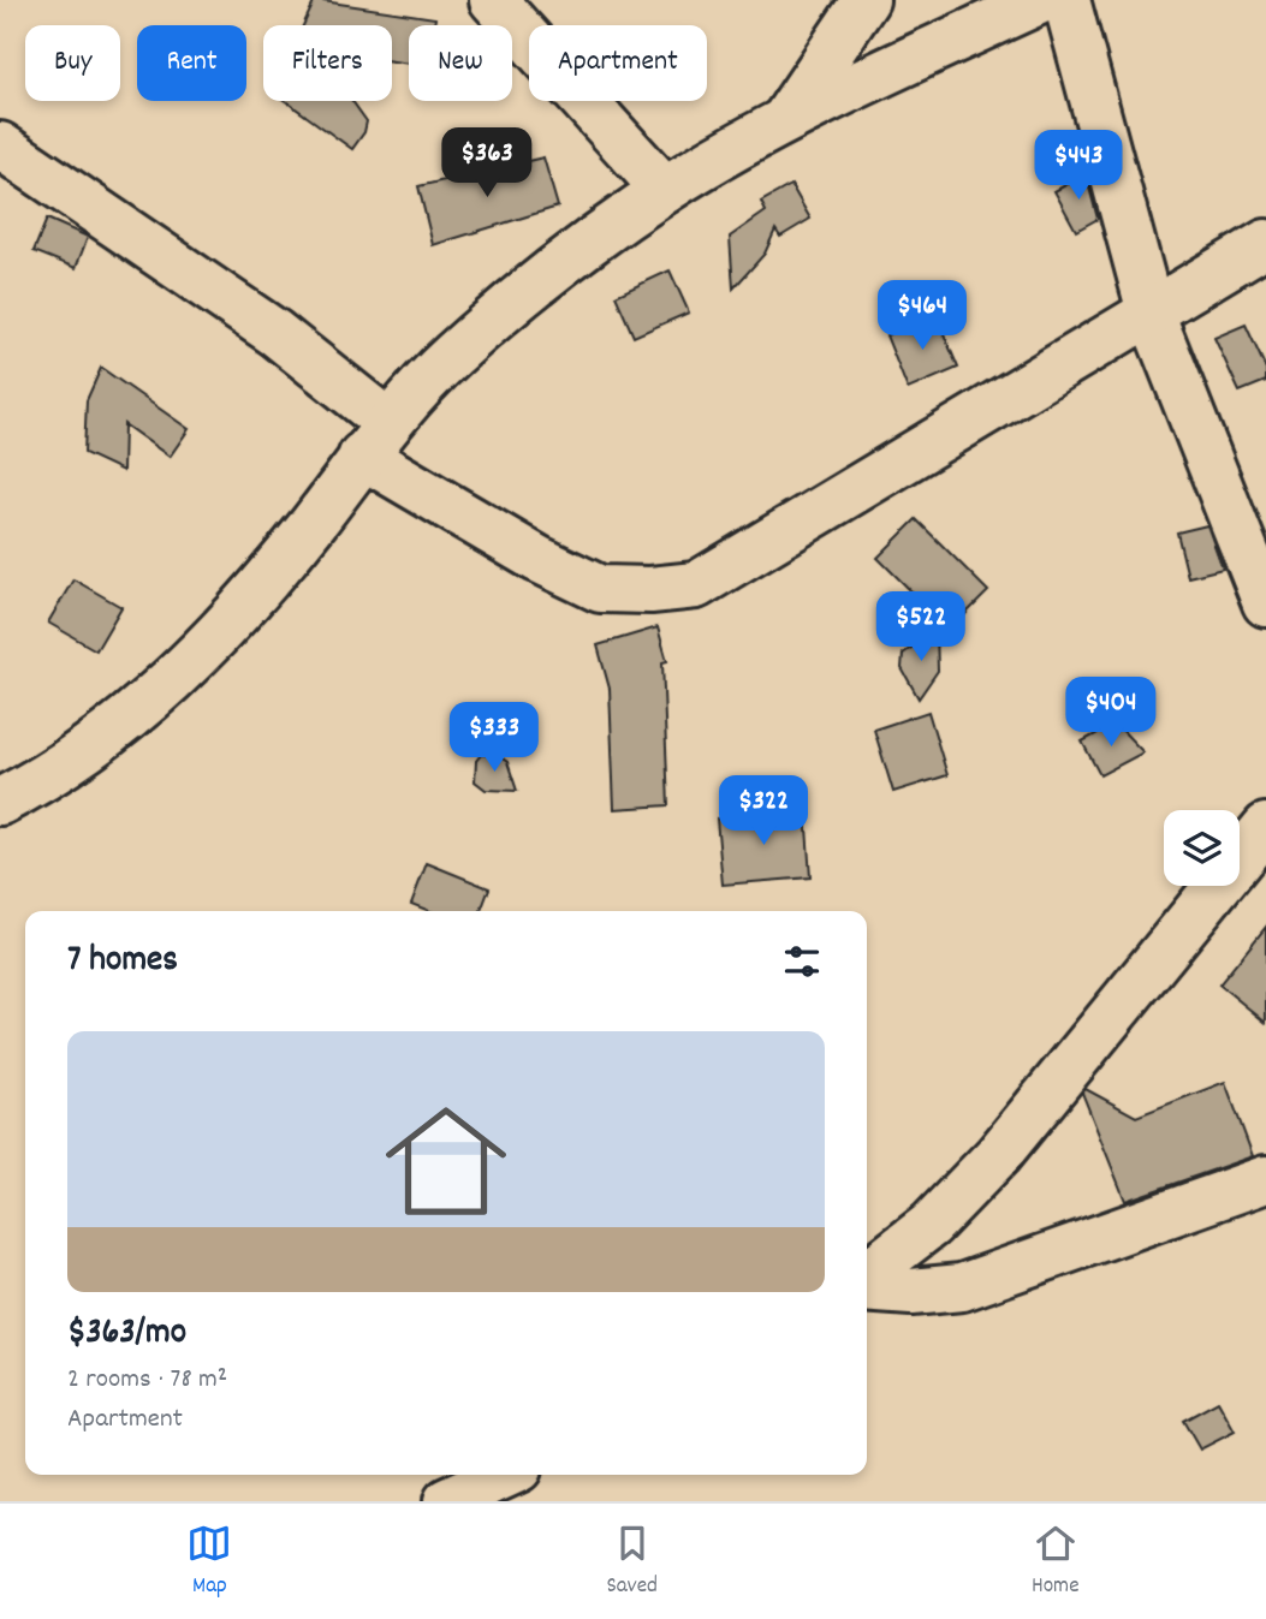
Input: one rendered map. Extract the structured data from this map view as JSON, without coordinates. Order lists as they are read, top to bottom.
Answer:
{
  "page": {
    "chip": [
      "Buy",
      "Rent",
      "Filters",
      "New",
      "Apartment"
    ],
    "price": [
      "$363",
      "$443",
      "$464",
      "$522",
      "$404",
      "$333",
      "$322"
    ],
    "heading": "7 homes",
    "list": [
      {
        "name": "$363/mo",
        "note": "2 rooms · 78 m² · Apartment"
      }
    ],
    "tabs": ["Map", "Saved", "Home"]
  }
}
